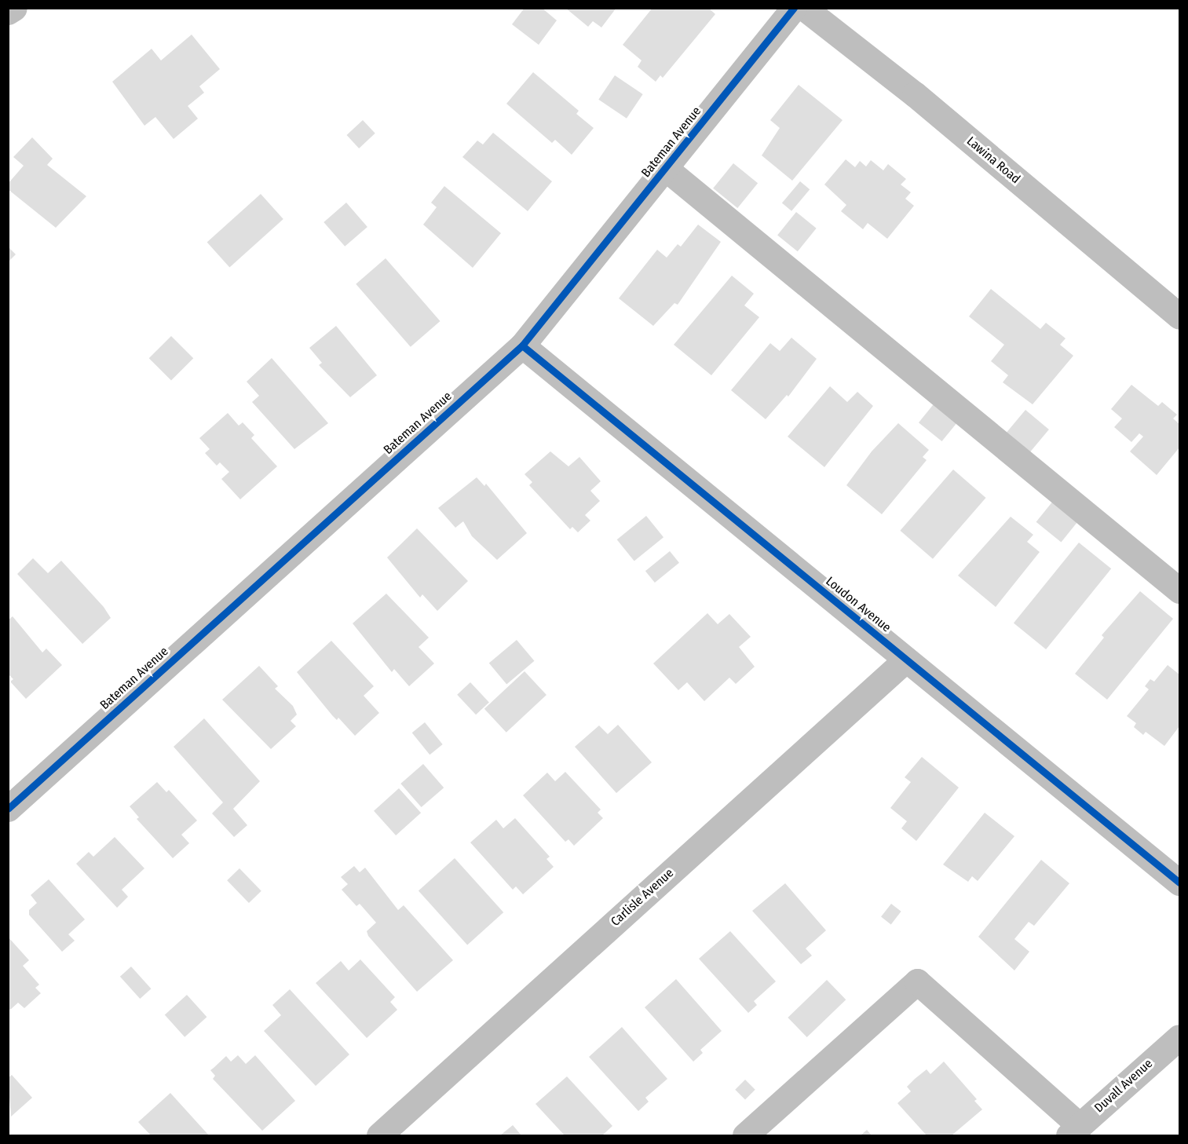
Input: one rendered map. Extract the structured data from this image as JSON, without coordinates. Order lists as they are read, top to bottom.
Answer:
{
  "streets": {
    "street": [
      "Bateman Avenue",
      "Lawina Road",
      "Loudon Avenue",
      "Carlisle Avenue",
      "Duvall Avenue"
    ]
  },
  "crossings": [
    ["Bateman Avenue", "Loudon Avenue"],
    ["Loudon Avenue", "Carlisle Avenue"]
  ]
}
